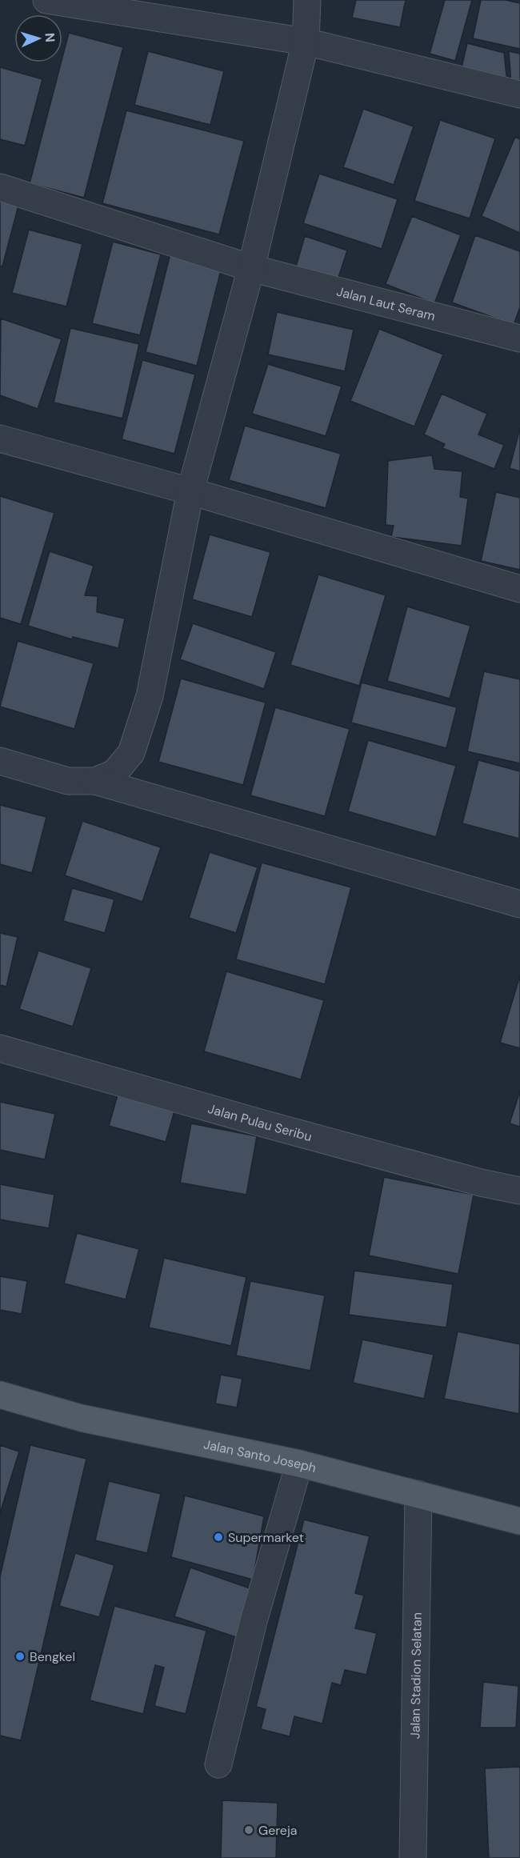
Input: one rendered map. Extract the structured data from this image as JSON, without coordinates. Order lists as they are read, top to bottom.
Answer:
{
  "streets": {
    "main road": ["Jalan Santo Joseph"],
    "street": ["Jalan Laut Seram", "Jalan Pulau Seribu", "Jalan Stadion Selatan"]
  },
  "crossings": [
    ["Jalan Santo Joseph", "Jalan Stadion Selatan"]
  ],
  "places": ["Supermarket", "Bengkel", "Gereja"],
  "north": "right"
}
